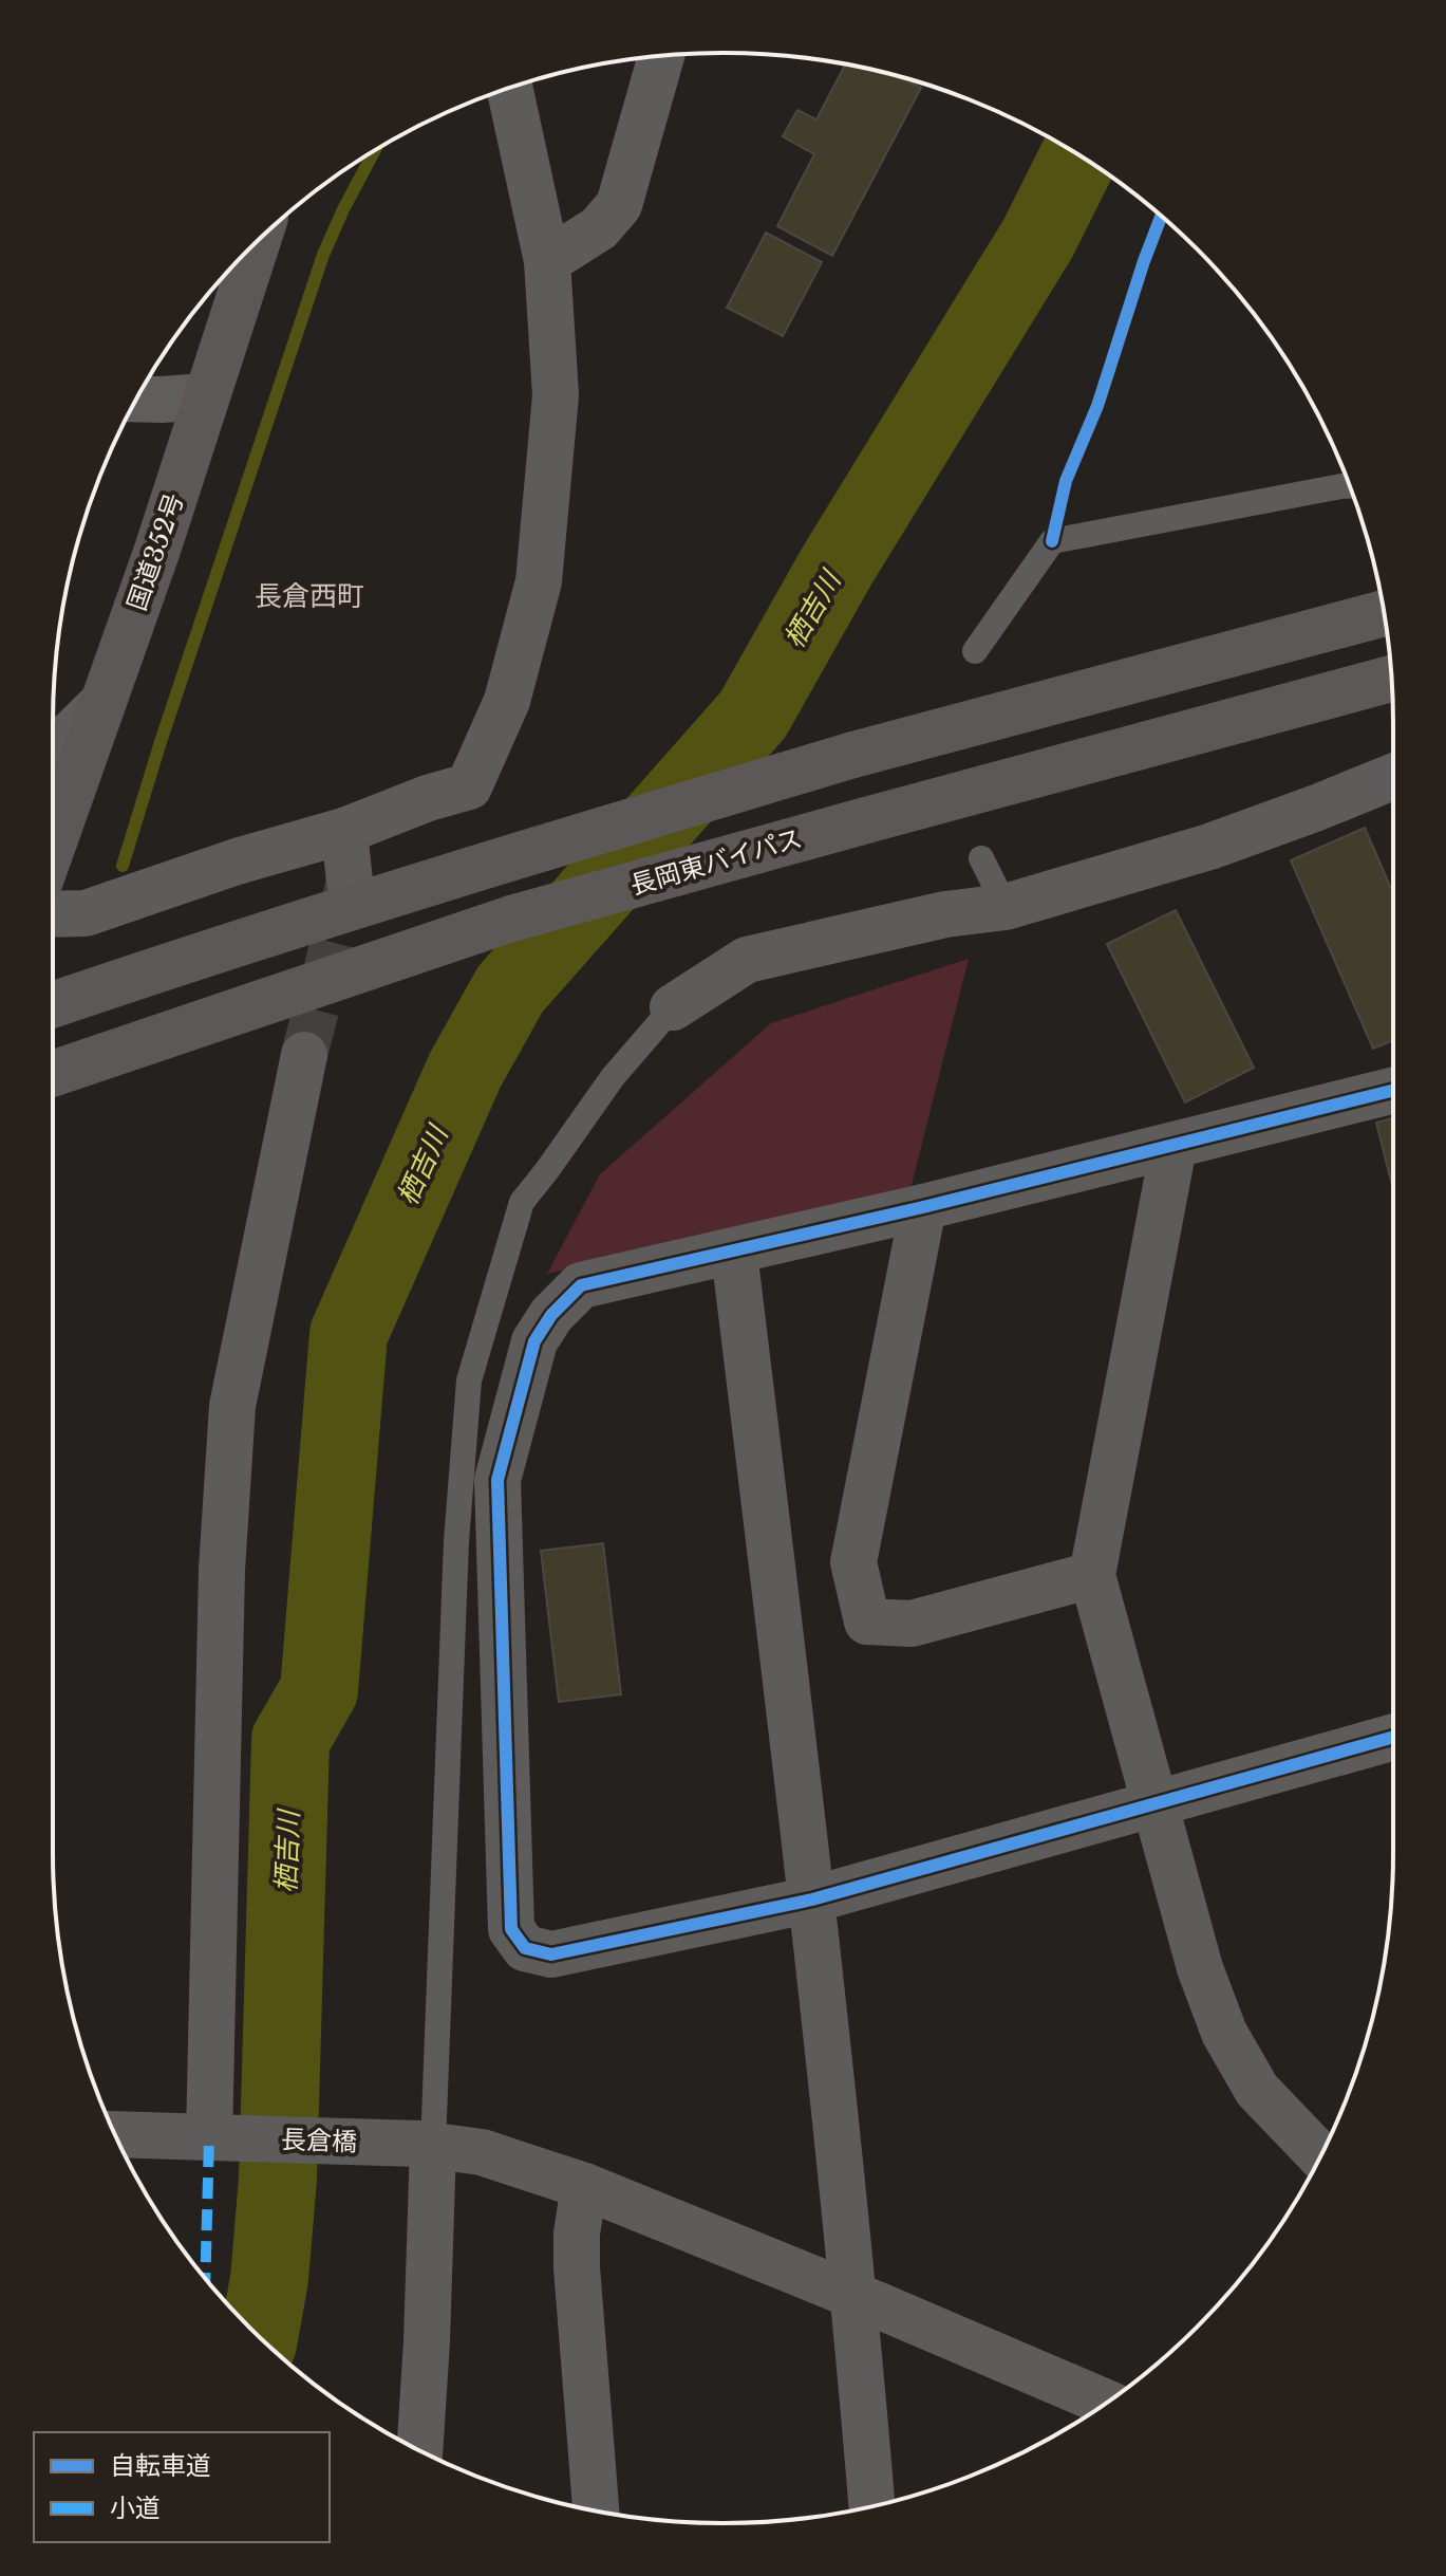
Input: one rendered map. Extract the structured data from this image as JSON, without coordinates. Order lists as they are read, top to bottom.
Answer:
{
  "streets": {
    "highway": ["国道352号", "長岡東バイパス"],
    "street": ["長倉橋"]
  },
  "districts": ["長倉西町"],
  "water": ["栖吉川"],
  "legend": ["自転車道", "小道"]
}
